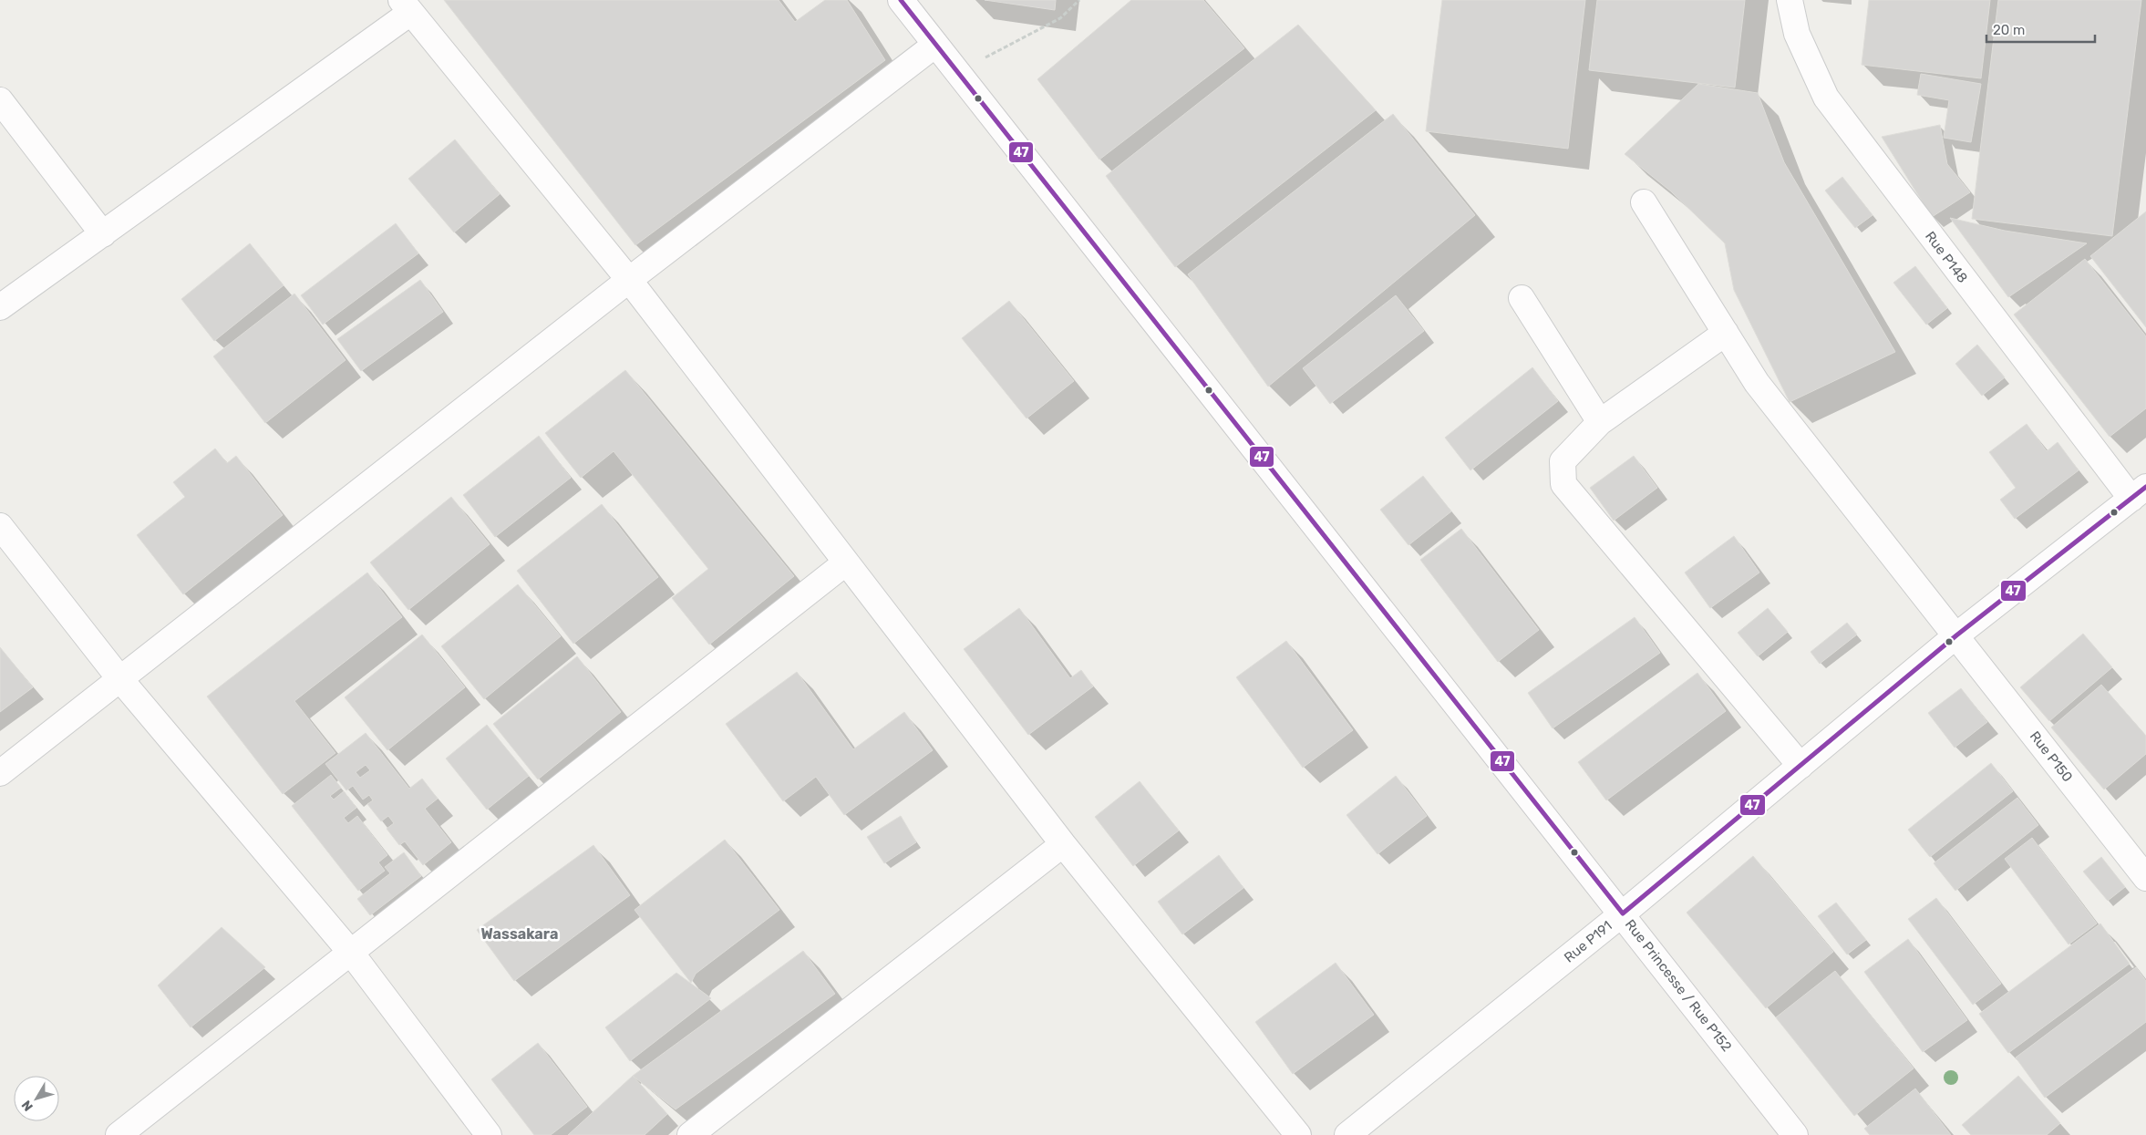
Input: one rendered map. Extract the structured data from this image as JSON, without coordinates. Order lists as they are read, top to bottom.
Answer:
{
  "streets": {
    "street": [
      "Rue P148",
      "Rue P150",
      "Rue P191",
      "Rue Princesse / Rue P152"
    ]
  },
  "crossings": [
    ["Rue P148", "Rue P191"],
    ["Rue P150", "Rue P191"],
    ["Rue P191", "Rue Princesse / Rue P152"]
  ],
  "districts": ["Wassakara"],
  "lines": ["transit line 47"],
  "scale_bar": "20 m",
  "north": "bottom left"
}
